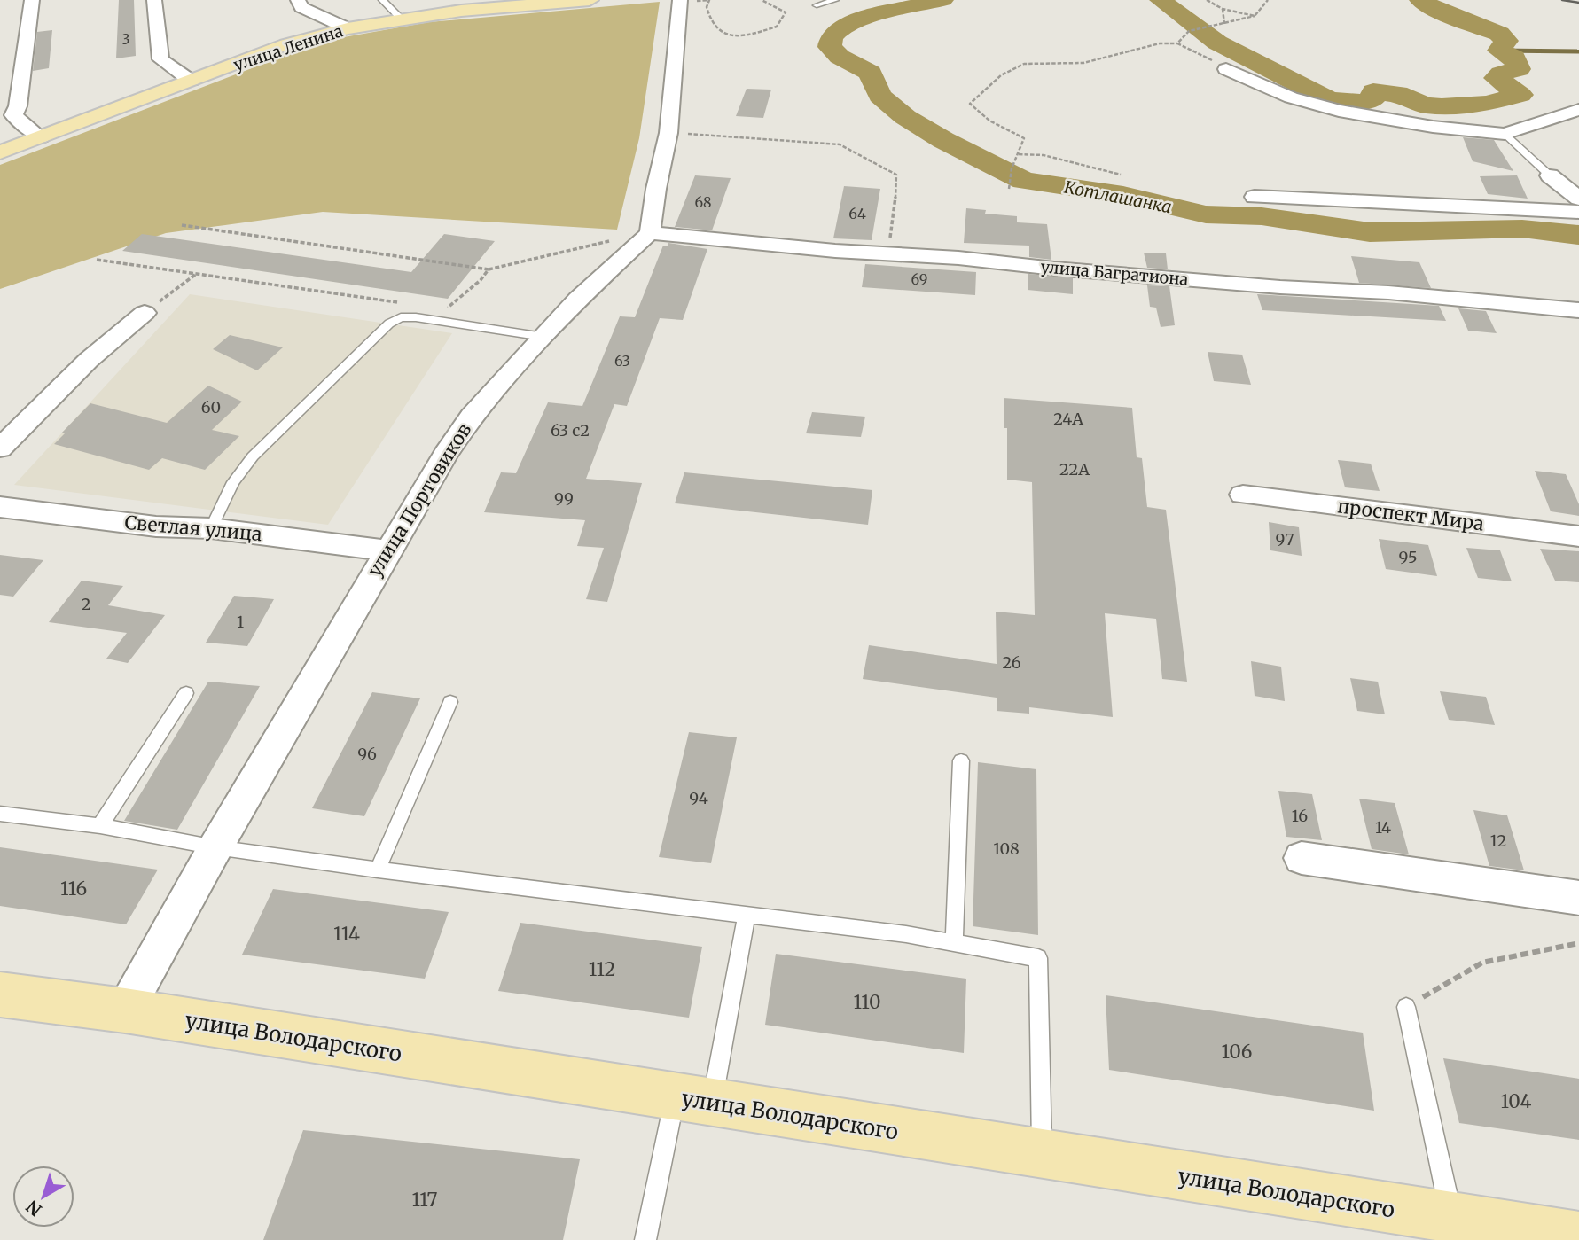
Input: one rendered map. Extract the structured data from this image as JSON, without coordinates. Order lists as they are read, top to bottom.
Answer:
{
  "streets": {
    "main road": ["улица Ленина", "улица Володарского"],
    "street": [
      "улица Багратиона",
      "улица Портовиков",
      "проспект Мира",
      "Светлая улица"
    ]
  },
  "crossings": [
    ["улица Багратиона", "улица Портовиков"],
    ["улица Портовиков", "Светлая улица"],
    ["улица Портовиков", "улица Володарского"]
  ],
  "water": ["Котлашанка"],
  "house_numbers": [
    "3",
    "68",
    "64",
    "69",
    "63",
    "60",
    "24А",
    "63 с2",
    "22А",
    "99",
    "97",
    "95",
    "2",
    "1",
    "26",
    "96",
    "94",
    "16",
    "14",
    "12",
    "108",
    "116",
    "114",
    "112",
    "110",
    "106",
    "104",
    "117"
  ],
  "north": "bottom left"
}
